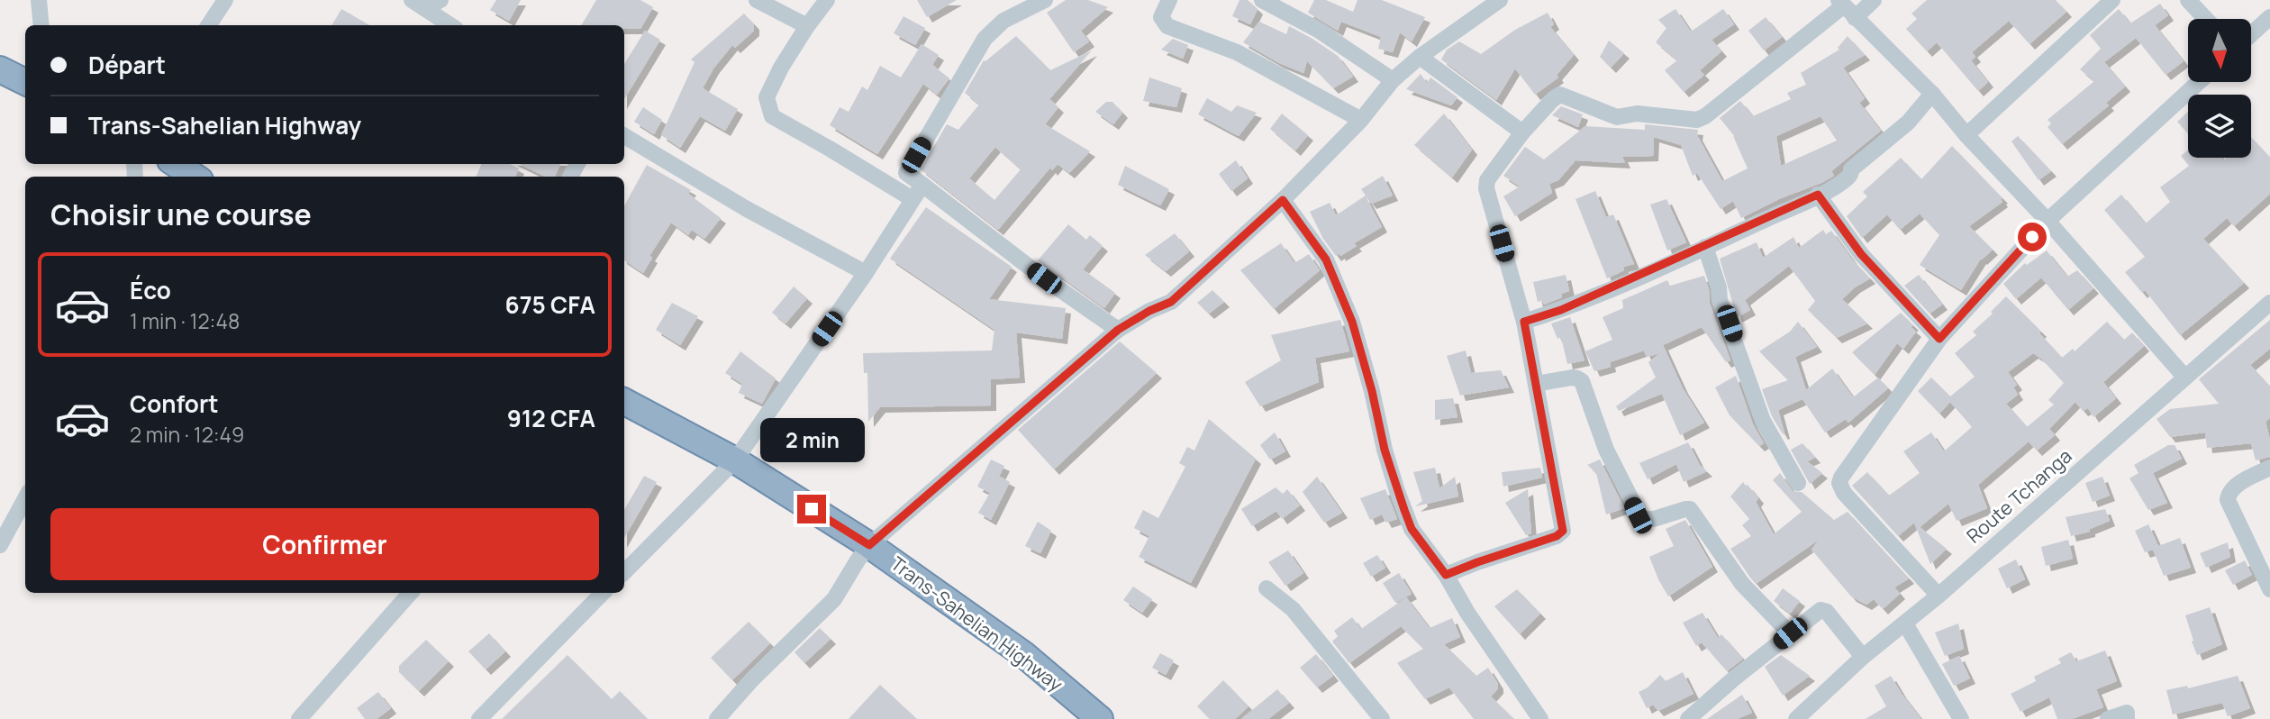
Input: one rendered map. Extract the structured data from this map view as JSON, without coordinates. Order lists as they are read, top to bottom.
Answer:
{
  "streets": {
    "highway": ["Trans-Sahelian Highway"],
    "street": ["Route Tchanga"]
  },
  "north": "bottom",
  "page": {
    "banner": ["Départ", "Trans-Sahelian Highway"],
    "heading": "Choisir une course",
    "list": [
      {
        "name": "Éco",
        "note": "1 min · 12:48",
        "value": "675 CFA"
      },
      {
        "name": "Confort",
        "note": "2 min · 12:49",
        "value": "912 CFA"
      }
    ],
    "bubble": "2 min",
    "buttons": "Confirmer"
  }
}
